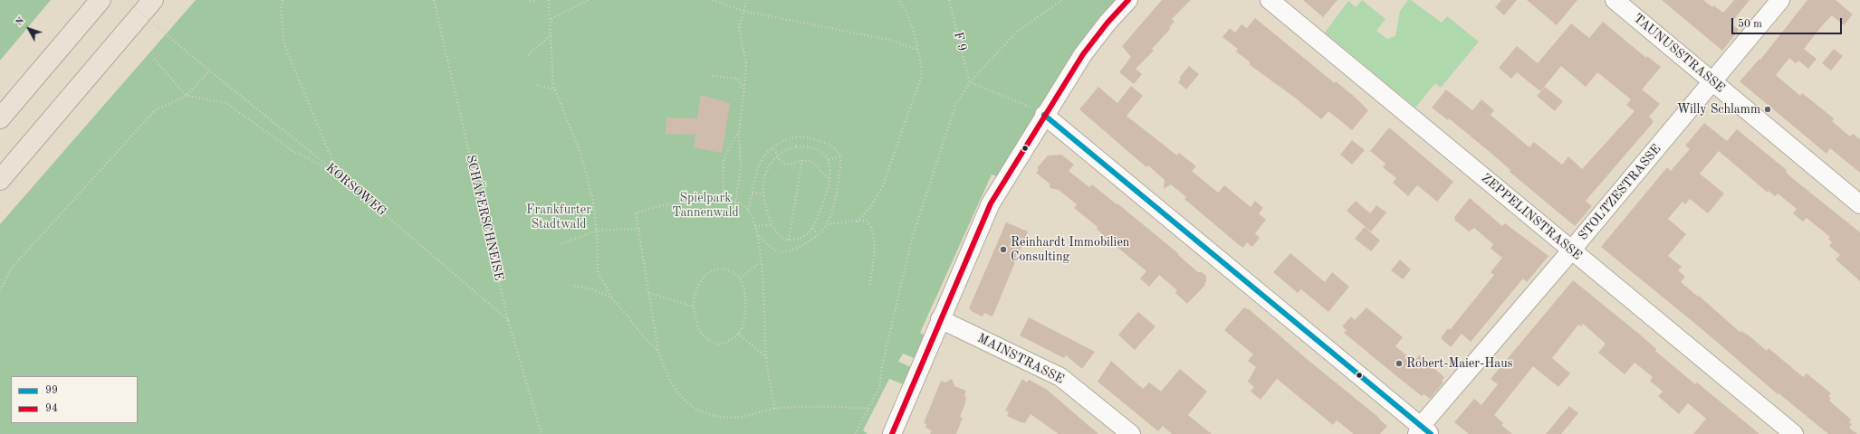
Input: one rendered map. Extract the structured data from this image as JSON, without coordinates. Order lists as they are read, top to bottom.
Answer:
{
  "streets": {
    "street": [
      "TAUNUSSTRASSE",
      "STOLTZESTRASSE",
      "ZEPPELINSTRASSE",
      "MAINSTRASSE"
    ],
    "path": ["F 9", "KORSOWEG", "SCHÄFERSCHNEISE"]
  },
  "crossings": [
    ["TAUNUSSTRASSE", "STOLTZESTRASSE"],
    ["KORSOWEG", "SCHÄFERSCHNEISE"],
    ["STOLTZESTRASSE", "ZEPPELINSTRASSE"]
  ],
  "parks": ["Spielpark Tannenwald", "Frankfurter Stadtwald"],
  "places": ["Willy Schlamm", "Reinhardt Immobilien Consulting", "Robert-Maier-Haus"],
  "lines": ["transit line 94", "transit line 99"],
  "legend": ["99", "94"],
  "scale_bar": "50 m",
  "north": "top left"
}
